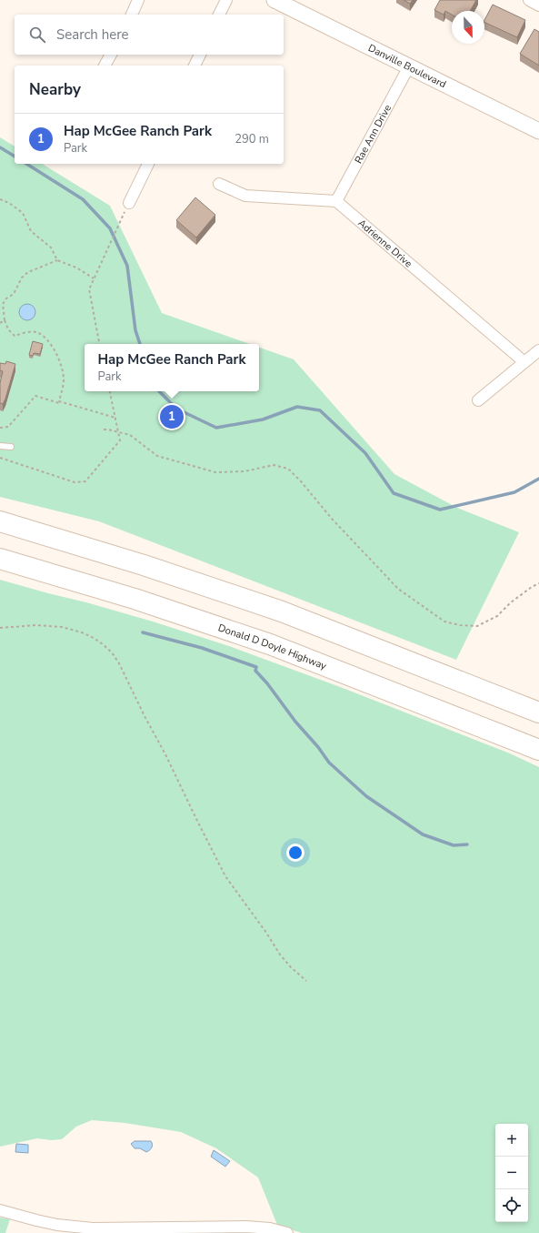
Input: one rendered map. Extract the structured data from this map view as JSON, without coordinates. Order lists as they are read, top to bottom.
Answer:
{
  "streets": {
    "highway": ["Donald D Doyle Highway"],
    "main road": ["Danville Boulevard"],
    "street": ["Rae Ann Drive", "Adrienne Drive"]
  },
  "crossings": [
    ["Danville Boulevard", "Rae Ann Drive"],
    ["Rae Ann Drive", "Adrienne Drive"]
  ],
  "north": "bottom",
  "page": {
    "search": "Search here",
    "heading": "Nearby",
    "list": [
      {
        "mark": "1",
        "name": "Hap McGee Ranch Park",
        "note": "Park",
        "value": "290 m"
      }
    ],
    "popup": ["Hap McGee Ranch Park", "Park"],
    "pins": "1",
    "map_buttons": ["+", "−"]
  }
}
